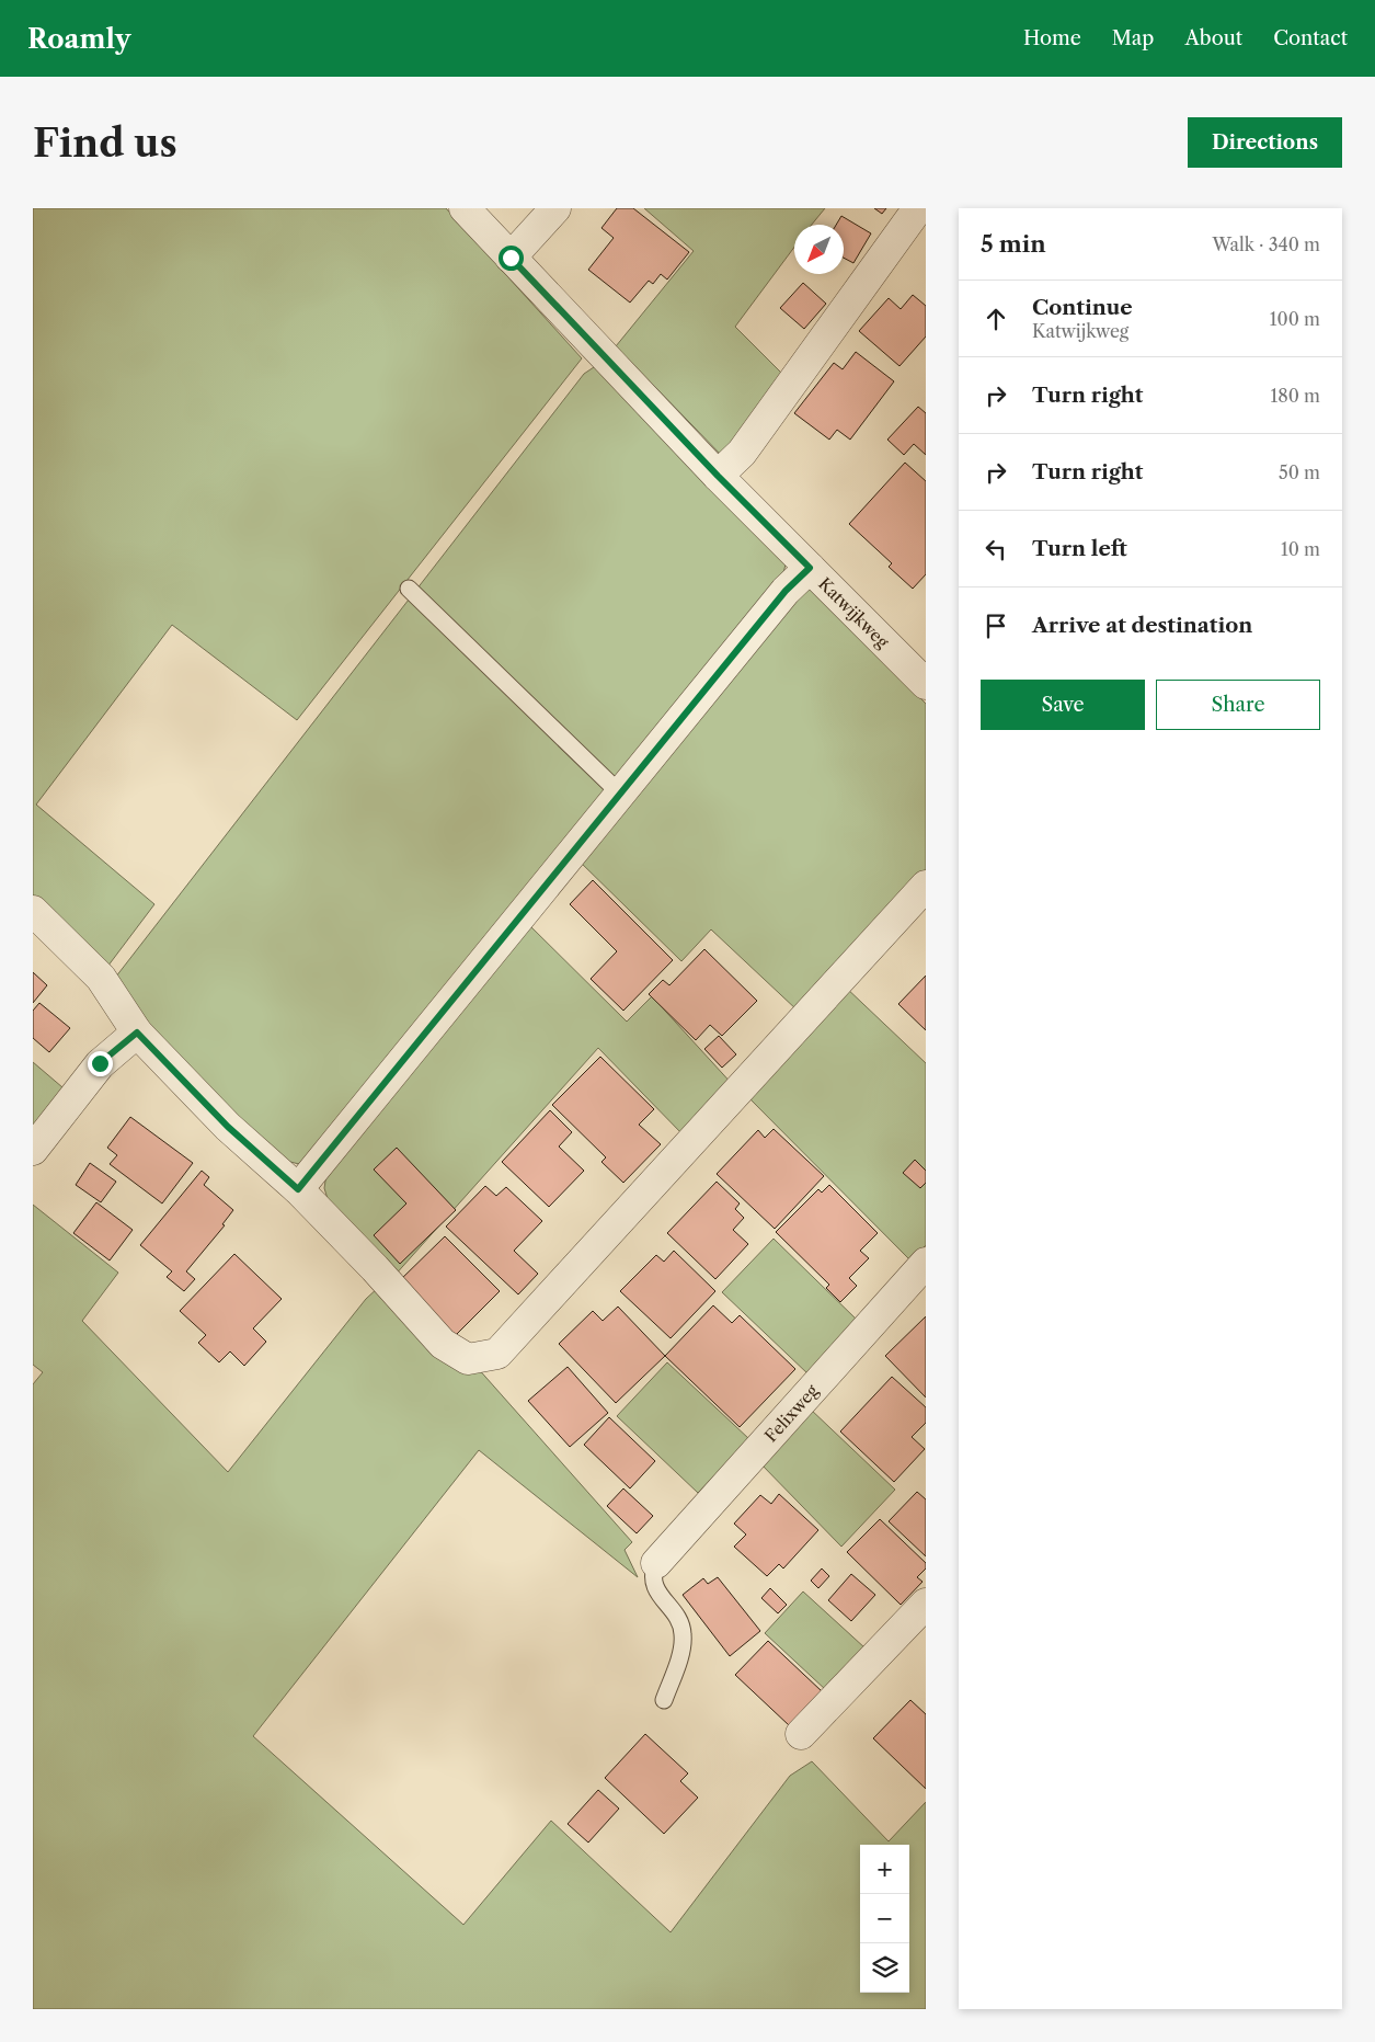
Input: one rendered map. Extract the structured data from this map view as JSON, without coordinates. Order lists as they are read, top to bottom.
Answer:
{
  "streets": {
    "street": ["Katwijkweg", "Felixweg"]
  },
  "north": "bottom left",
  "page": {
    "header": "Roamly",
    "nav": [
      "Home",
      "Map",
      "About",
      "Contact"
    ],
    "buttons": [
      "Directions",
      ["Save", "Share"]
    ],
    "title": "Find us",
    "heading": ["5 min", "Walk · 340 m"],
    "list": [
      ["Continue", "Katwijkweg", "100 m"],
      ["Turn right", "180 m"],
      ["Turn right", "50 m"],
      ["Turn left", "10 m"],
      "Arrive at destination"
    ],
    "map_buttons": ["+", "−"]
  }
}
